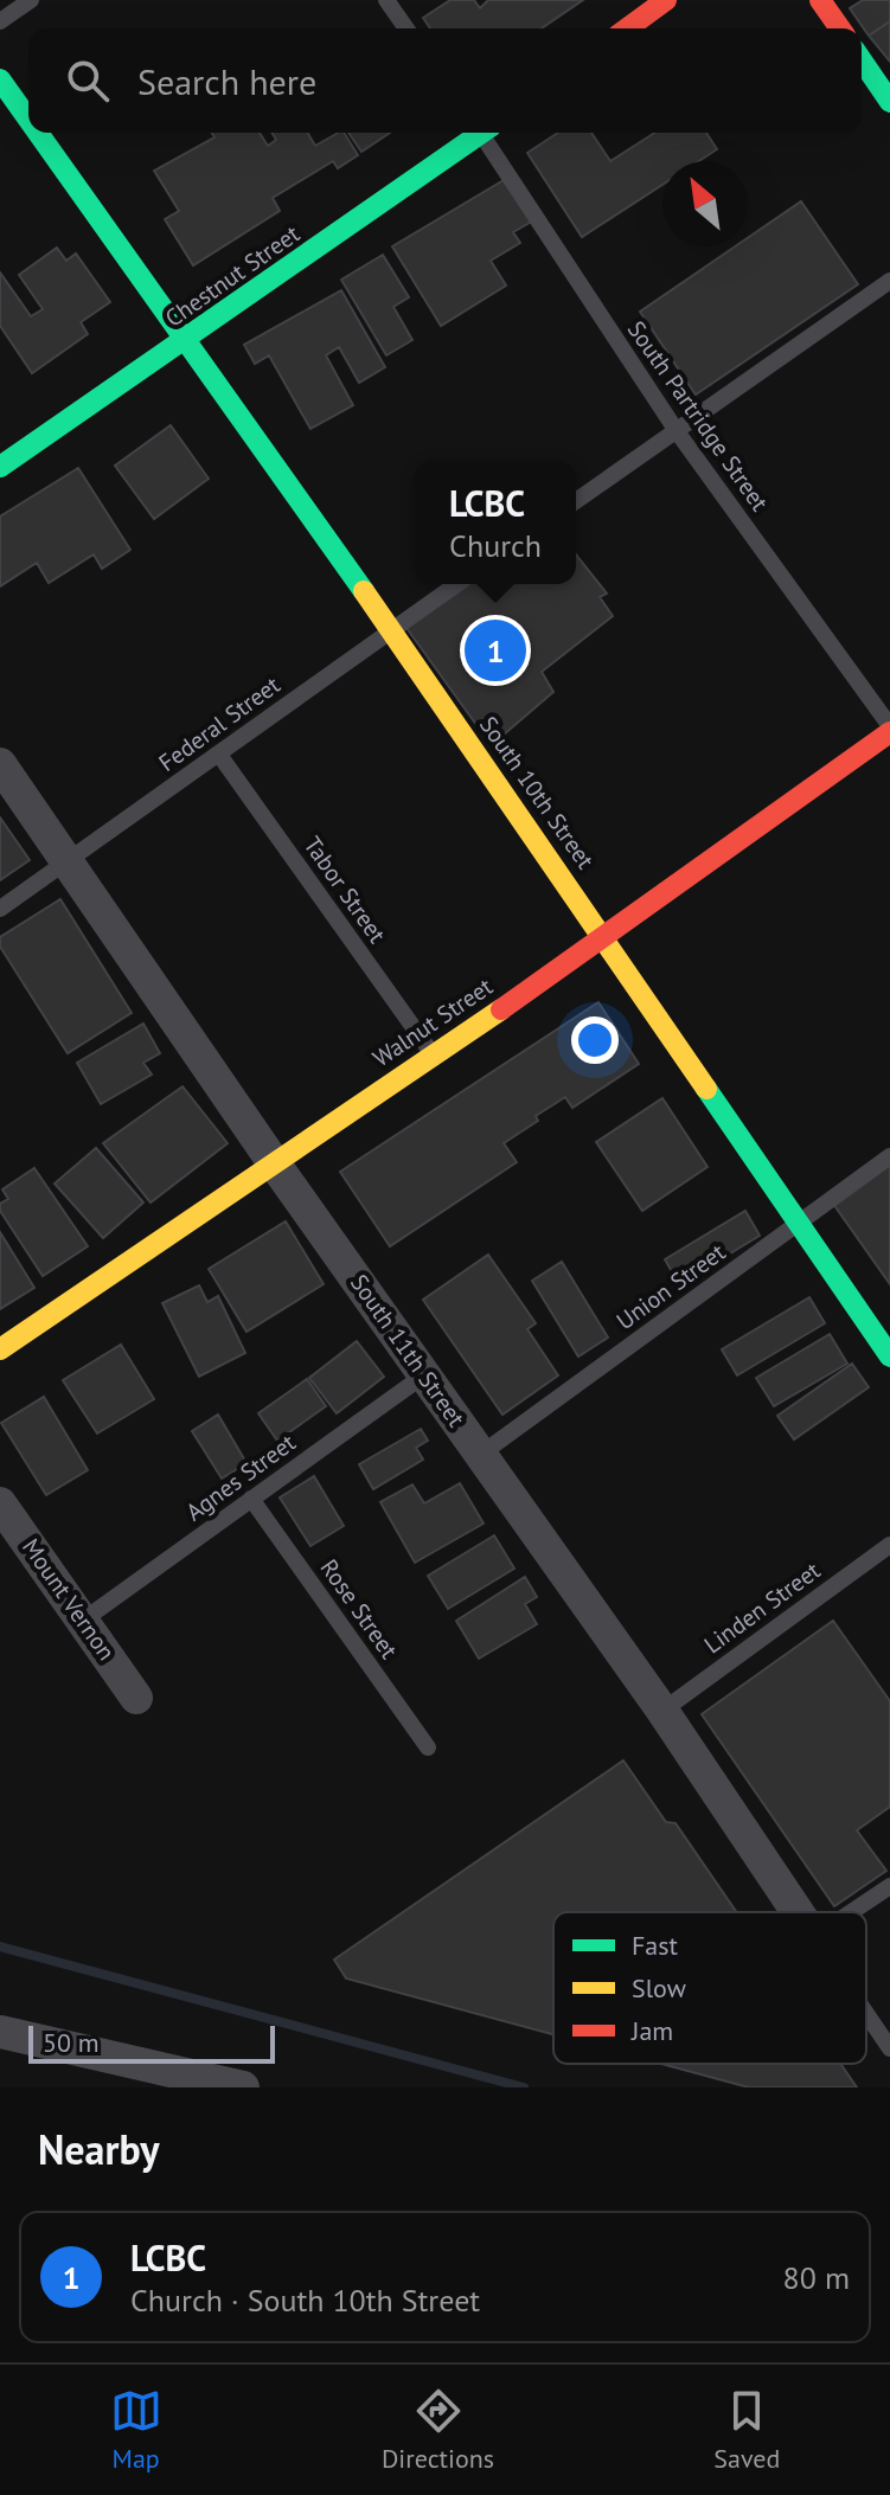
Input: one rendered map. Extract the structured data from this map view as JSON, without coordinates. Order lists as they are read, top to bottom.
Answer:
{
  "streets": {
    "main road": ["Chestnut Street", "South 10th Street", "Walnut Street"],
    "street": ["South 11th Street", "Mount Vernon"],
    "lane": [
      "South Partridge Street",
      "Federal Street",
      "Tabor Street",
      "Union Street",
      "Agnes Street",
      "Linden Street",
      "Rose Street"
    ]
  },
  "crossings": [
    ["Chestnut Street", "South 10th Street"],
    ["South Partridge Street", "Walnut Street"],
    ["Federal Street", "South 10th Street"],
    ["Federal Street", "Tabor Street"],
    ["Federal Street", "South 11th Street"],
    ["South 10th Street", "Walnut Street"],
    ["South 10th Street", "Union Street"],
    ["Tabor Street", "Walnut Street"],
    ["Walnut Street", "South 11th Street"],
    ["Union Street", "South 11th Street"],
    ["South 11th Street", "Agnes Street"],
    ["South 11th Street", "Linden Street"],
    ["Agnes Street", "Mount Vernon"],
    ["Agnes Street", "Rose Street"]
  ],
  "legend": ["Fast", "Slow", "Jam"],
  "scale_bar": "50 m",
  "north": "top left",
  "page": {
    "search": "Search here",
    "popup": ["LCBC", "Church"],
    "pins": "1",
    "scale": "50 m",
    "heading": "Nearby",
    "list": [
      {
        "mark": "1",
        "name": "LCBC",
        "note": "Church · South 10th Street",
        "value": "80 m"
      }
    ],
    "nav": ["Map", "Directions", "Saved"]
  }
}
